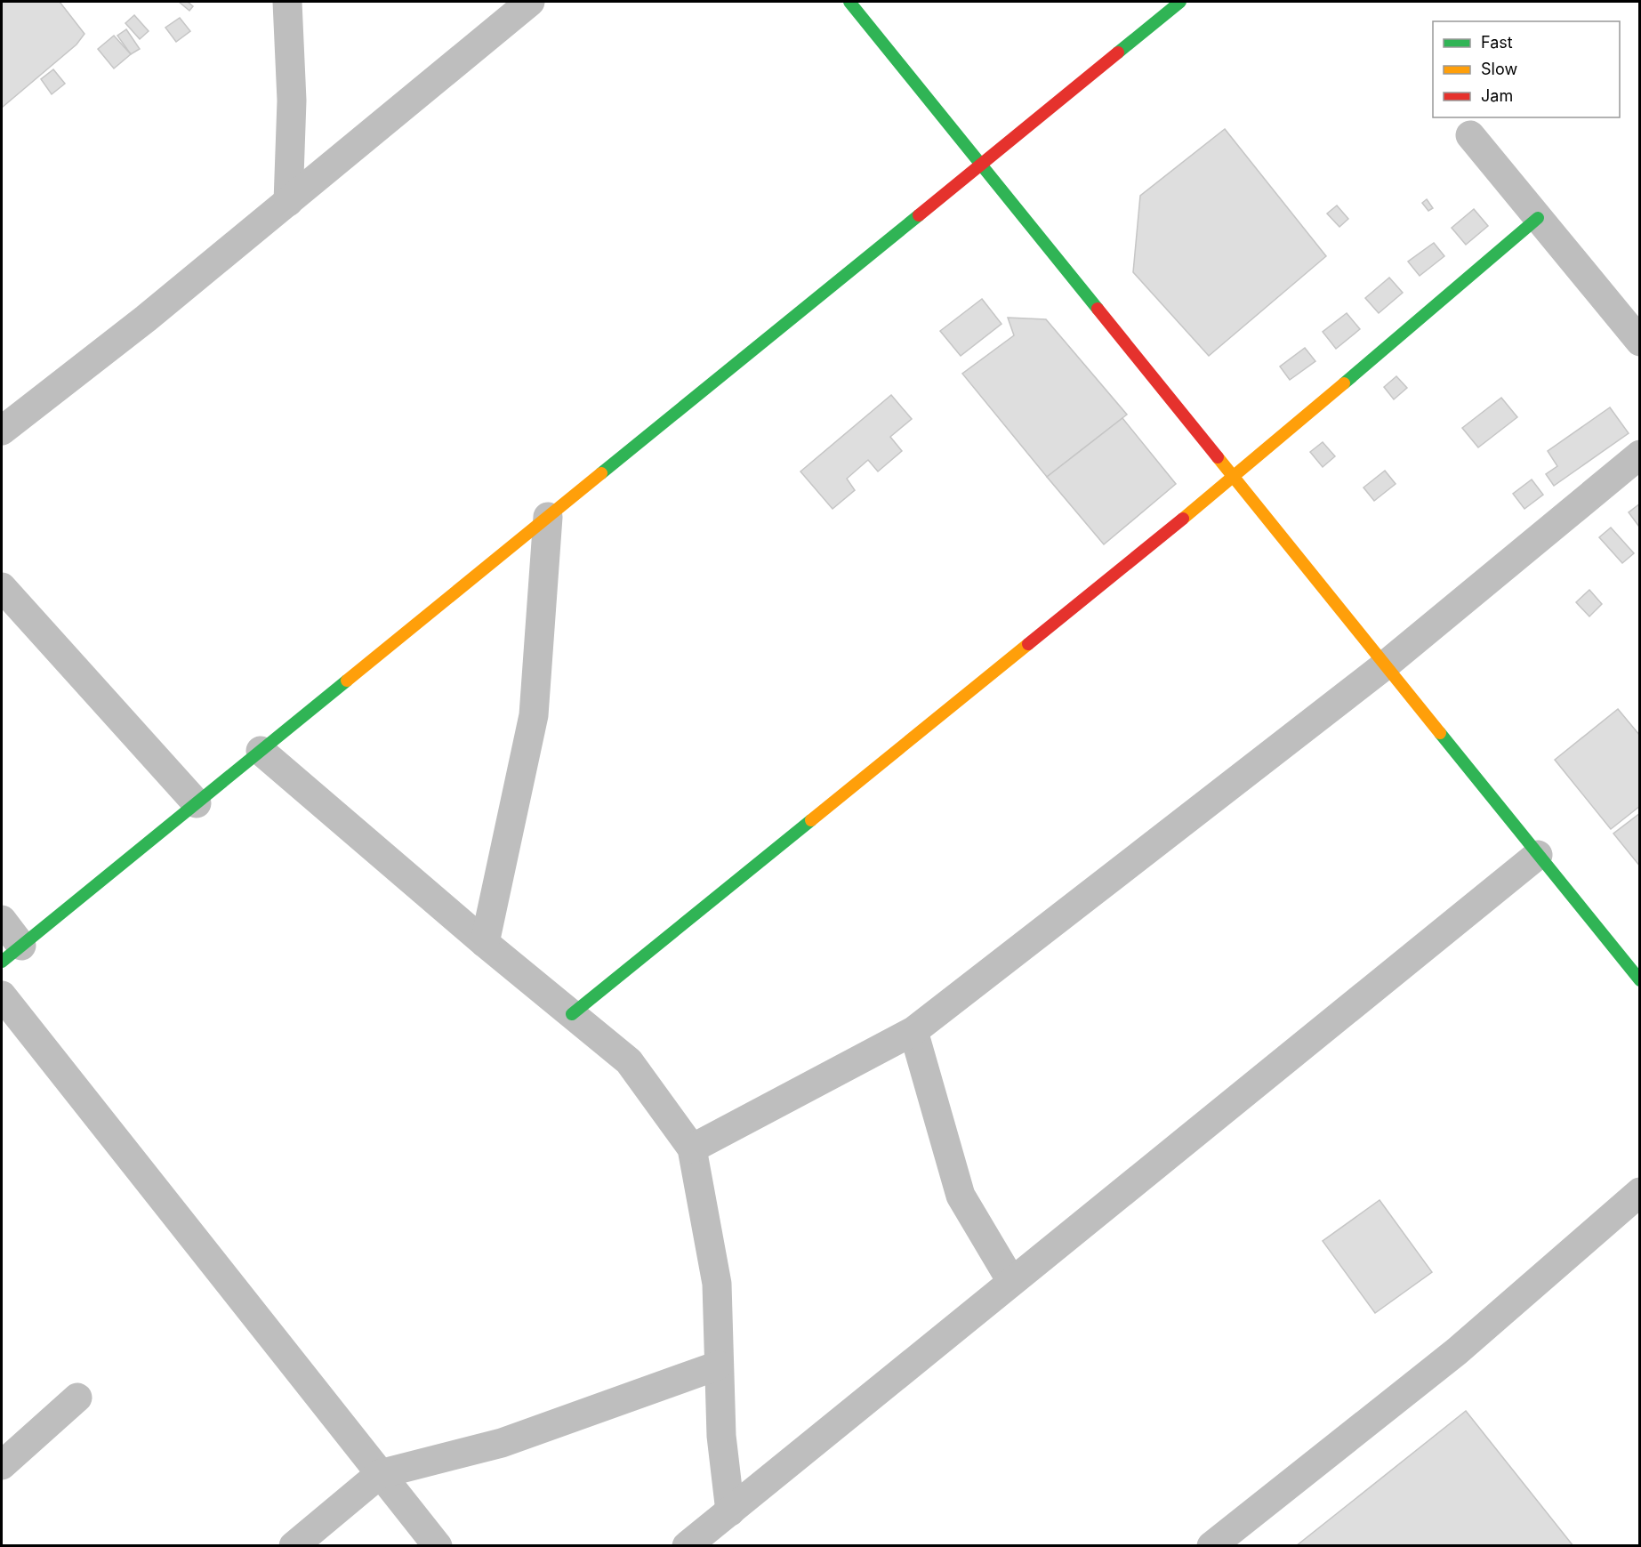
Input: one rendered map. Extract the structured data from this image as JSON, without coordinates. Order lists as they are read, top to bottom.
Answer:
{
  "legend": ["Fast", "Slow", "Jam"]
}
